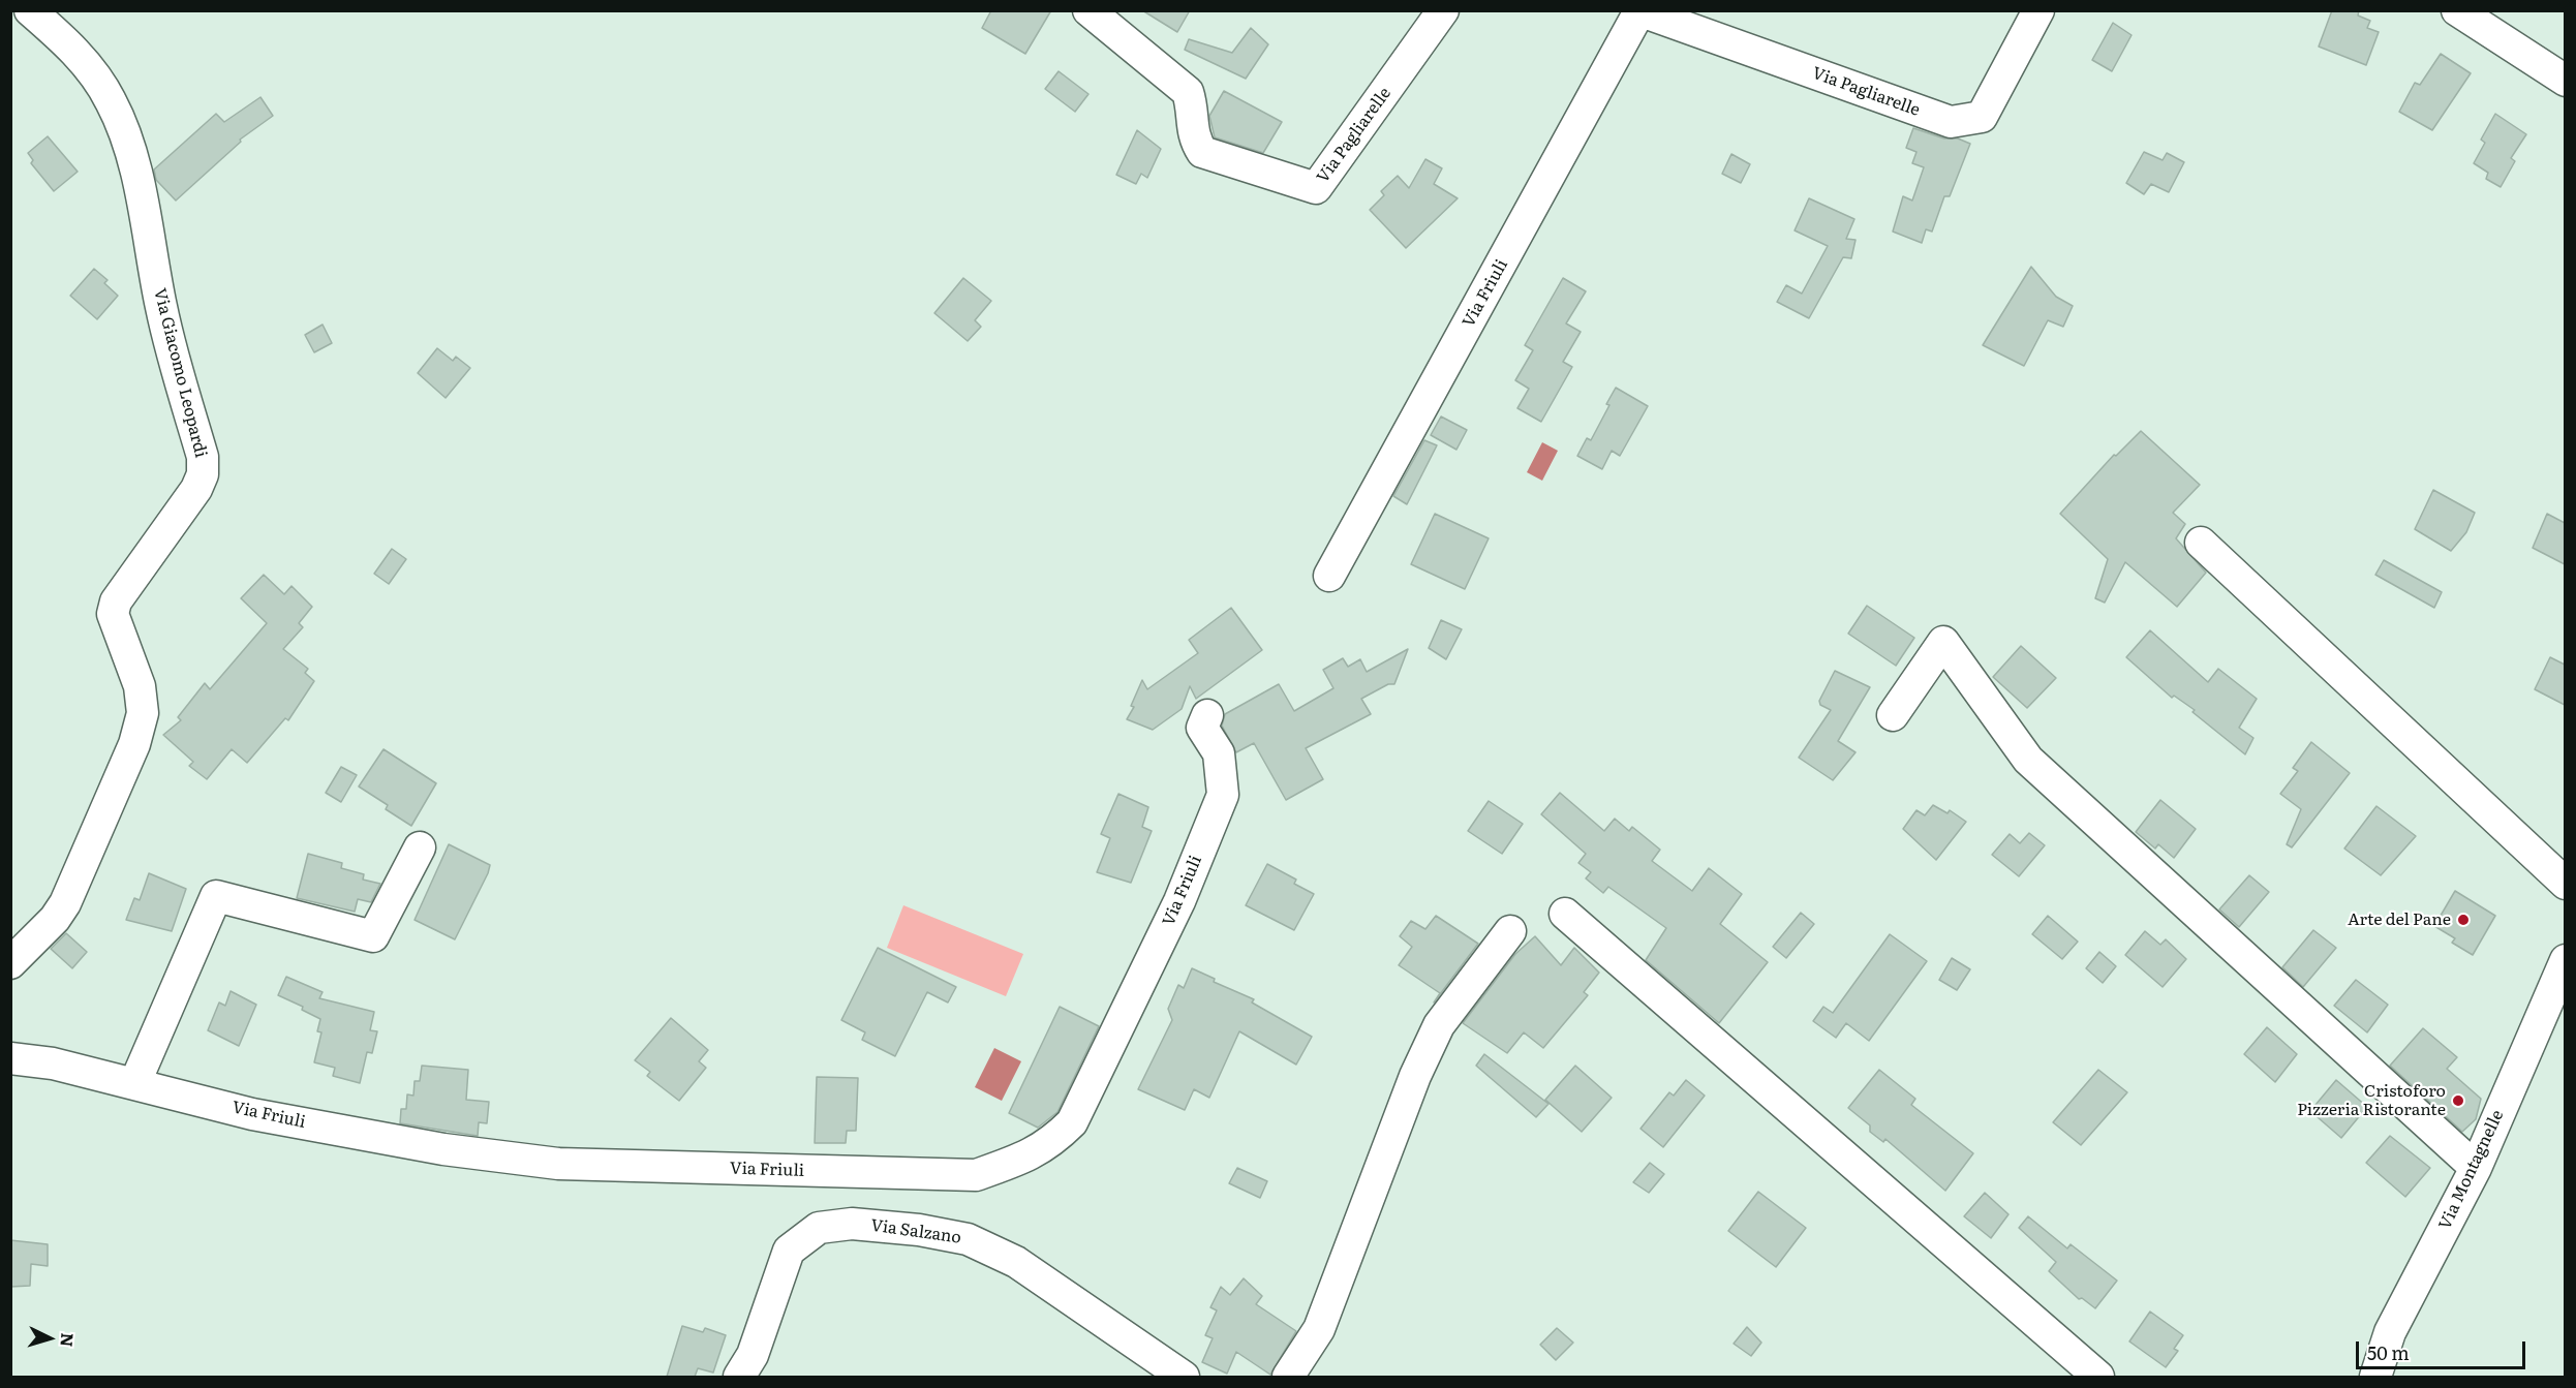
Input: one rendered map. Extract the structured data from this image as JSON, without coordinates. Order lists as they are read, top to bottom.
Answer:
{
  "streets": {
    "street": [
      "Via Pagliarelle",
      "Via Friuli",
      "Via Giacomo Leopardi",
      "Via Montagnelle",
      "Via Salzano"
    ]
  },
  "crossings": [
    ["Via Pagliarelle", "Via Friuli"]
  ],
  "places": ["Arte del Pane", "Cristoforo Pizzeria Ristorante"],
  "scale_bar": "50 m",
  "north": "right"
}
